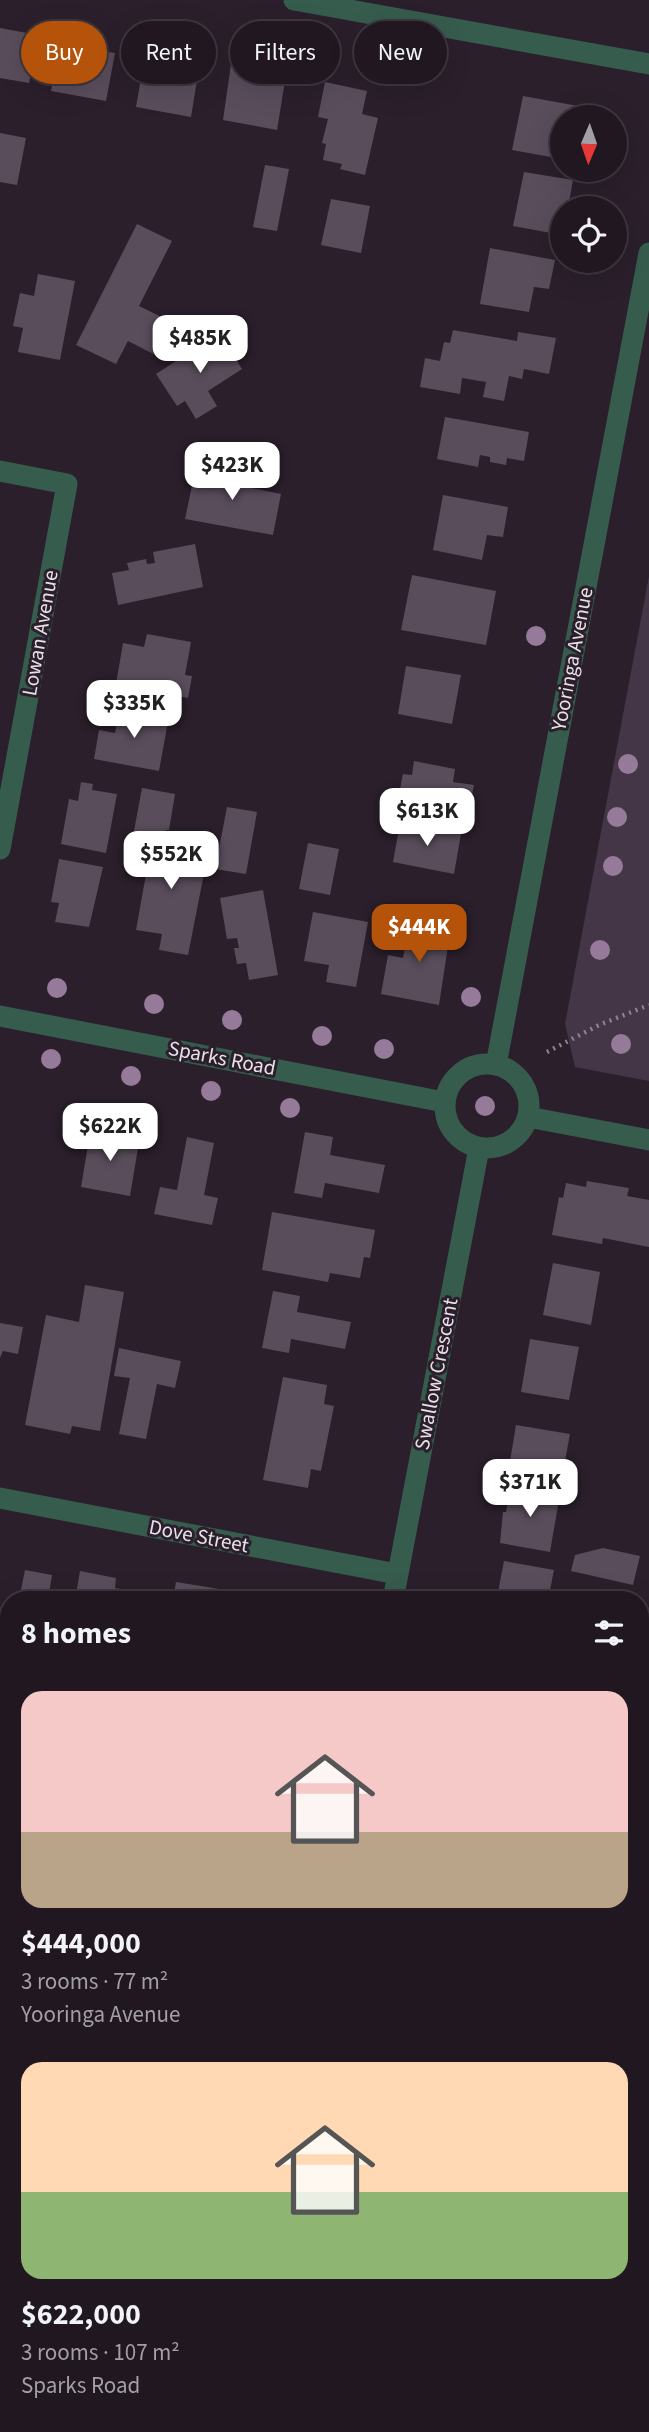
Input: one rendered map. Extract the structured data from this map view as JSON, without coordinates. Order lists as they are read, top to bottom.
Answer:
{
  "streets": {
    "street": [
      "Lowan Avenue",
      "Yooringa Avenue",
      "Sparks Road",
      "Swallow Crescent",
      "Dove Street"
    ]
  },
  "crossings": [
    ["Yooringa Avenue", "Sparks Road"],
    ["Yooringa Avenue", "Swallow Crescent"],
    ["Sparks Road", "Swallow Crescent"],
    ["Swallow Crescent", "Dove Street"]
  ],
  "north": "bottom",
  "page": {
    "chip": [
      "Buy",
      "Rent",
      "Filters",
      "New"
    ],
    "price": [
      "$485K",
      "$423K",
      "$335K",
      "$613K",
      "$552K",
      "$444K",
      "$622K",
      "$371K"
    ],
    "heading": "8 homes",
    "list": [
      {
        "name": "$444,000",
        "note": "3 rooms · 77 m² · Yooringa Avenue"
      },
      {
        "name": "$622,000",
        "note": "3 rooms · 107 m² · Sparks Road"
      }
    ]
  }
}
